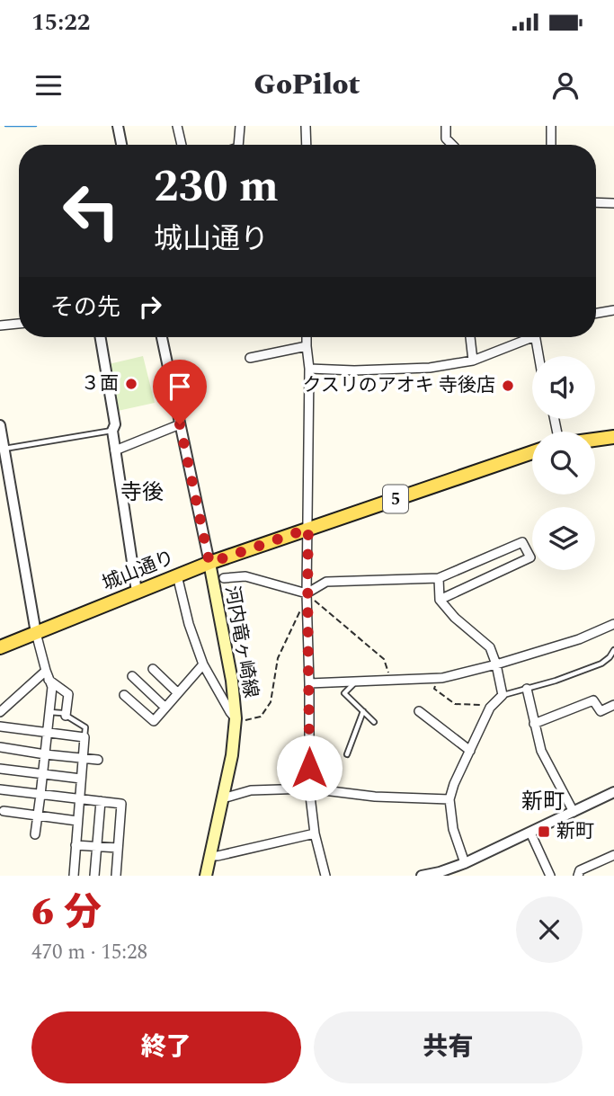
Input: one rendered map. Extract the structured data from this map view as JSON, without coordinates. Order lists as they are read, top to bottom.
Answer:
{
  "streets": {
    "main road": ["5", "城山通り", "河内竜ヶ崎線"]
  },
  "crossings": [
    ["城山通り", "河内竜ヶ崎線"]
  ],
  "districts": ["寺後", "新町"],
  "places": {
    "other": ["３面", "クスリのアオキ 寺後店"],
    "transit": ["新町"]
  },
  "page": {
    "status": "15:22",
    "header": "GoPilot",
    "turn": ["230 m", "城山通り"],
    "then": "その先",
    "heading": ["6 分", "470 m · 15:28"],
    "buttons": ["終了", "共有"]
  }
}
